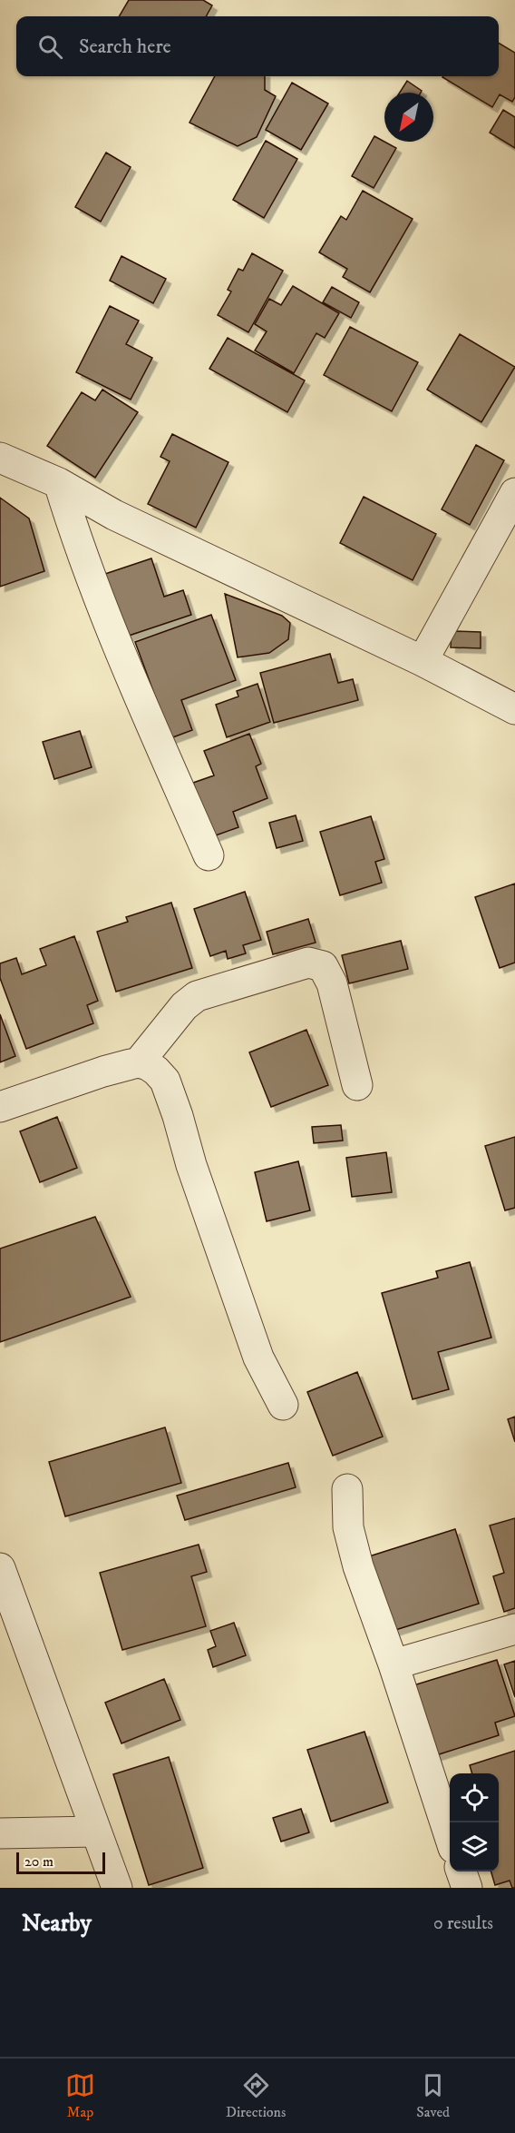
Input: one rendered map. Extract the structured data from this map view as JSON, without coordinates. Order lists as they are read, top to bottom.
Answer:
{
  "scale_bar": "20 m",
  "north": "bottom left",
  "page": {
    "search": "Search here",
    "scale": "20 m",
    "heading": ["Nearby", "0 results"],
    "nav": ["Map", "Directions", "Saved"]
  }
}
